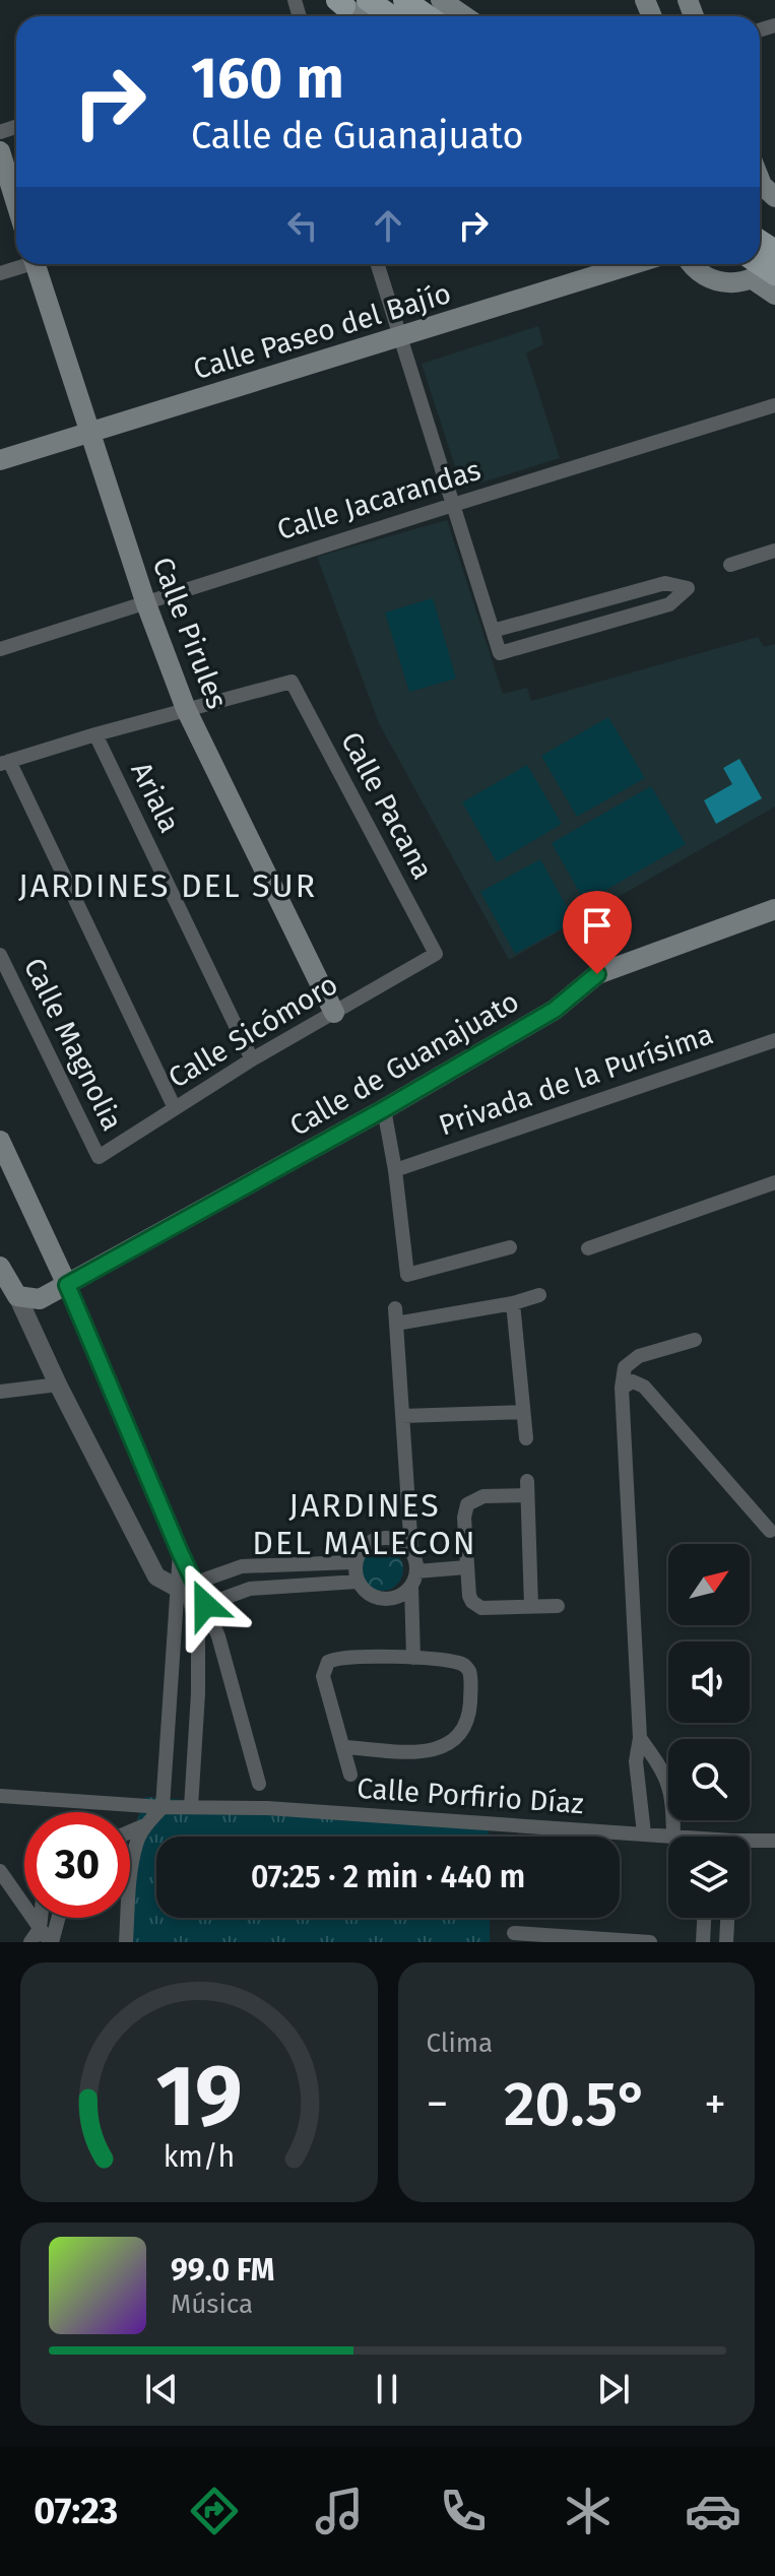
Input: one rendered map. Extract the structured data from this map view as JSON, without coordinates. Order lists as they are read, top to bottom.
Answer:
{
  "streets": {
    "main road": ["Calle Paseo del Bajío", "Calle Pirules", "Calle de Guanajuato"],
    "street": [
      "Calle Jacarandas",
      "Ariala",
      "Calle Pacana",
      "Calle Sicómoro",
      "Calle Magnolia",
      "Privada de la Purísima",
      "Calle Porfirio Díaz"
    ]
  },
  "crossings": [
    ["Calle Paseo del Bajío", "Calle Pirules"],
    ["Calle Jacarandas", "Calle Pirules"],
    ["Calle Pirules", "Calle Pacana"],
    ["Calle Pirules", "Calle Sicómoro"],
    ["Ariala", "Calle Sicómoro"],
    ["Calle Pacana", "Calle Sicómoro"],
    ["Calle Sicómoro", "Calle Magnolia"]
  ],
  "districts": ["JARDINES DEL SUR", "JARDINES DEL MALECON"],
  "north": "top right",
  "page": {
    "turn": ["160 m", "Calle de Guanajuato"],
    "limit": "30",
    "trip": "07:25 · 2 min · 440 m",
    "tile": "Clima",
    "heat": ["−", "20.5°", "+"],
    "song": ["99.0 FM", "Música"],
    "tabs": "07:23",
    "gauge": ["19", "km/h"]
  }
}
